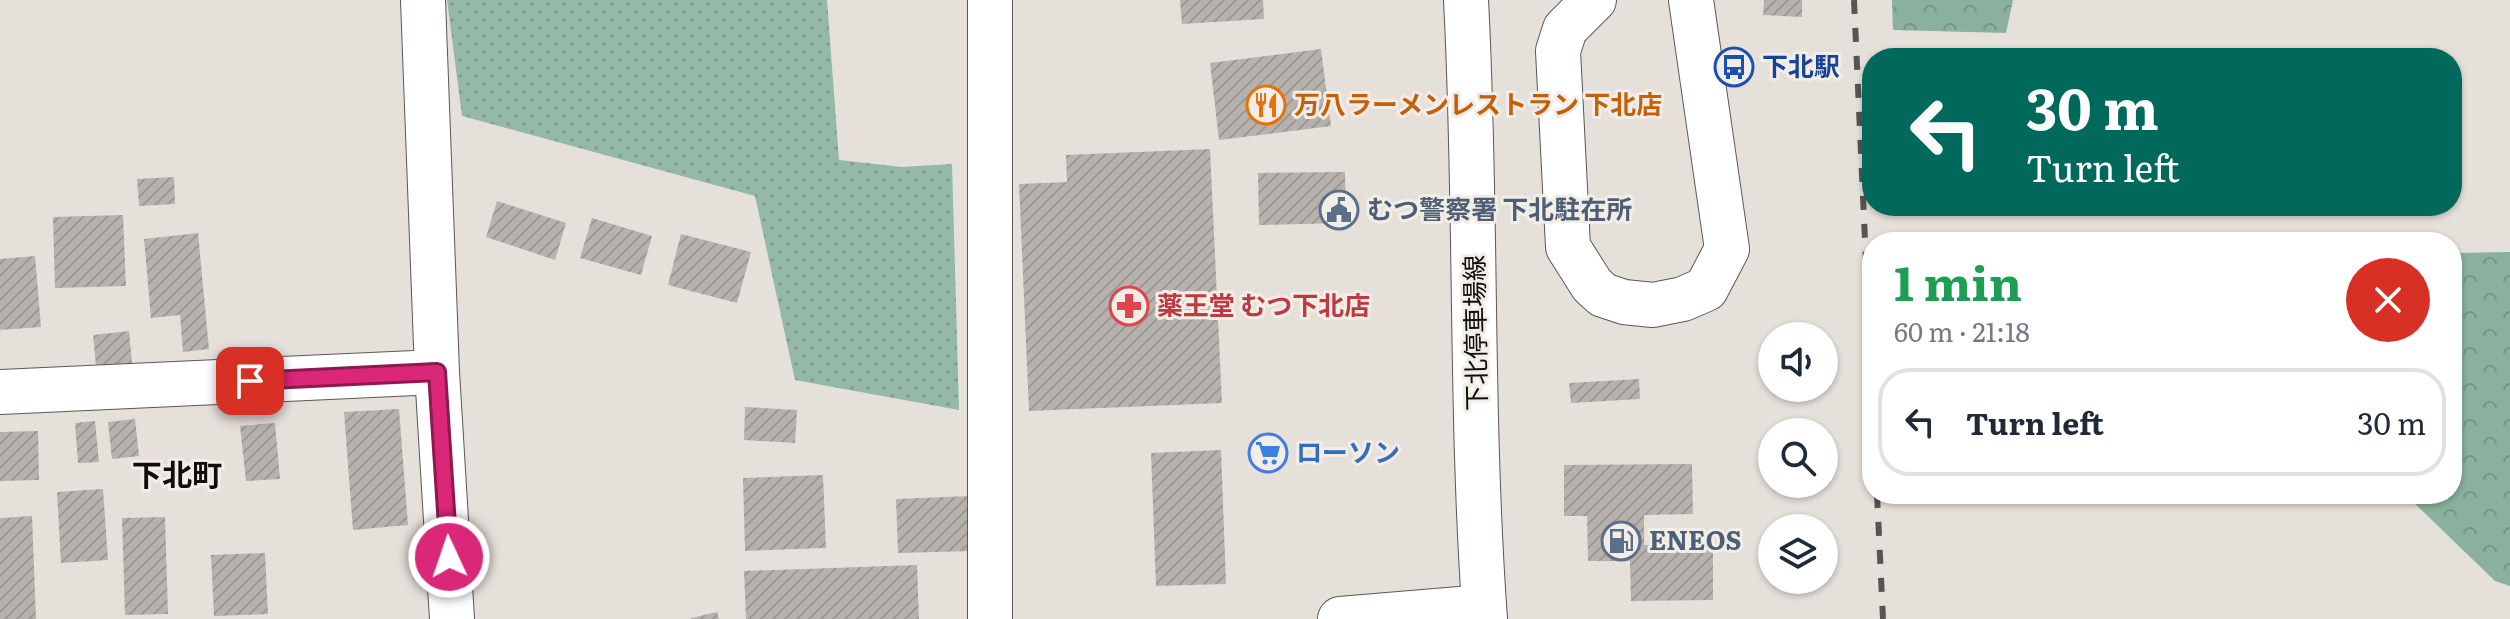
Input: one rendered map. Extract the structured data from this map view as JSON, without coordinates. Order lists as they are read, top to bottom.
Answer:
{
  "streets": {
    "street": ["下北停車場線"]
  },
  "districts": ["下北町"],
  "places": {
    "bus stop": ["下北駅"],
    "restaurant": ["万八ラーメンレストラン 下北店"],
    "public building": ["むつ警察署 下北駐在所"],
    "pharmacy": ["薬王堂 むつ下北店"],
    "supermarket": ["ローソン"],
    "fuel station": ["ENEOS"]
  },
  "page": {
    "turn": ["30 m", "Turn left"],
    "heading": ["1 min", "60 m · 21:18"],
    "list": [
      {
        "name": "Turn left",
        "value": "30 m"
      }
    ]
  }
}
